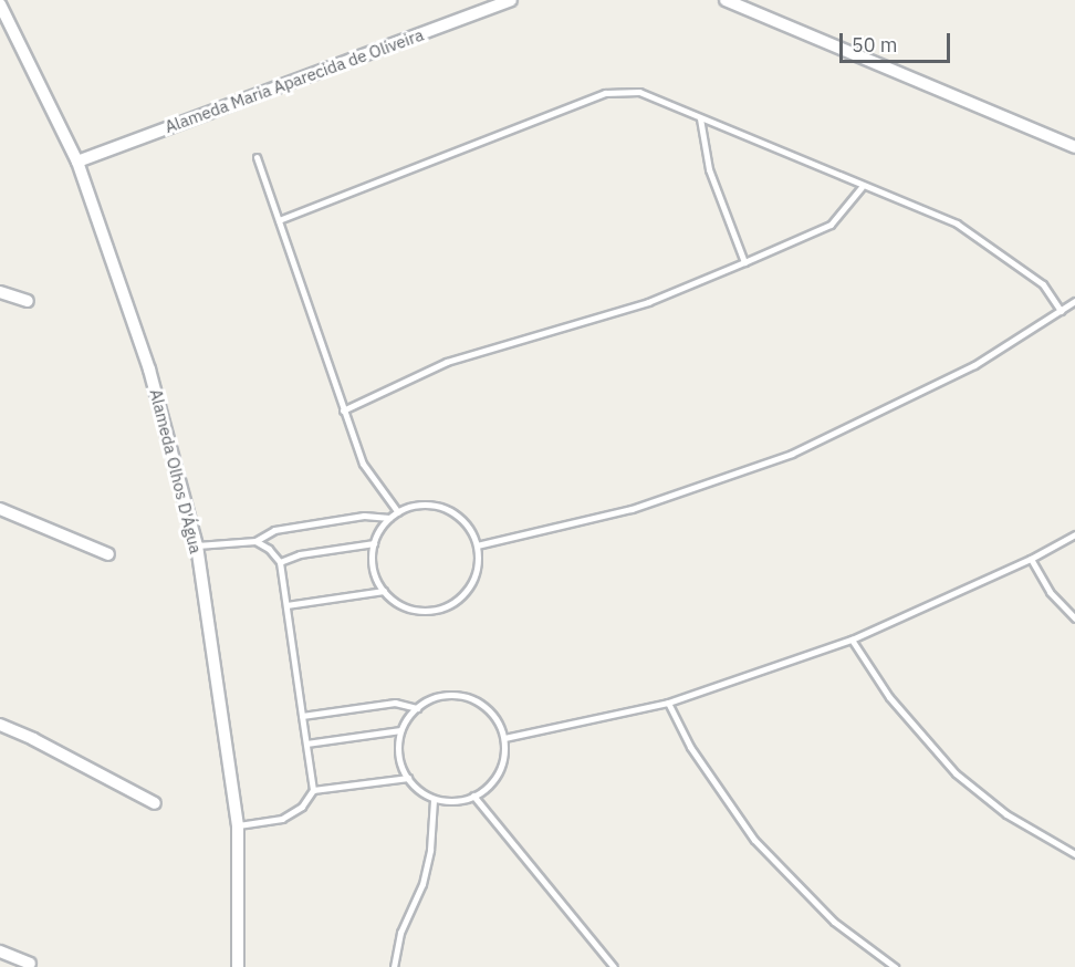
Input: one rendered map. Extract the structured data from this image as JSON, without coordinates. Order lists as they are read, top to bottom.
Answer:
{
  "streets": {
    "street": ["Alameda Maria Aparecida de Oliveira", "Alameda Olhos D'Água"]
  },
  "crossings": [
    ["Alameda Maria Aparecida de Oliveira", "Alameda Olhos D'Água"]
  ],
  "scale_bar": "50 m"
}
